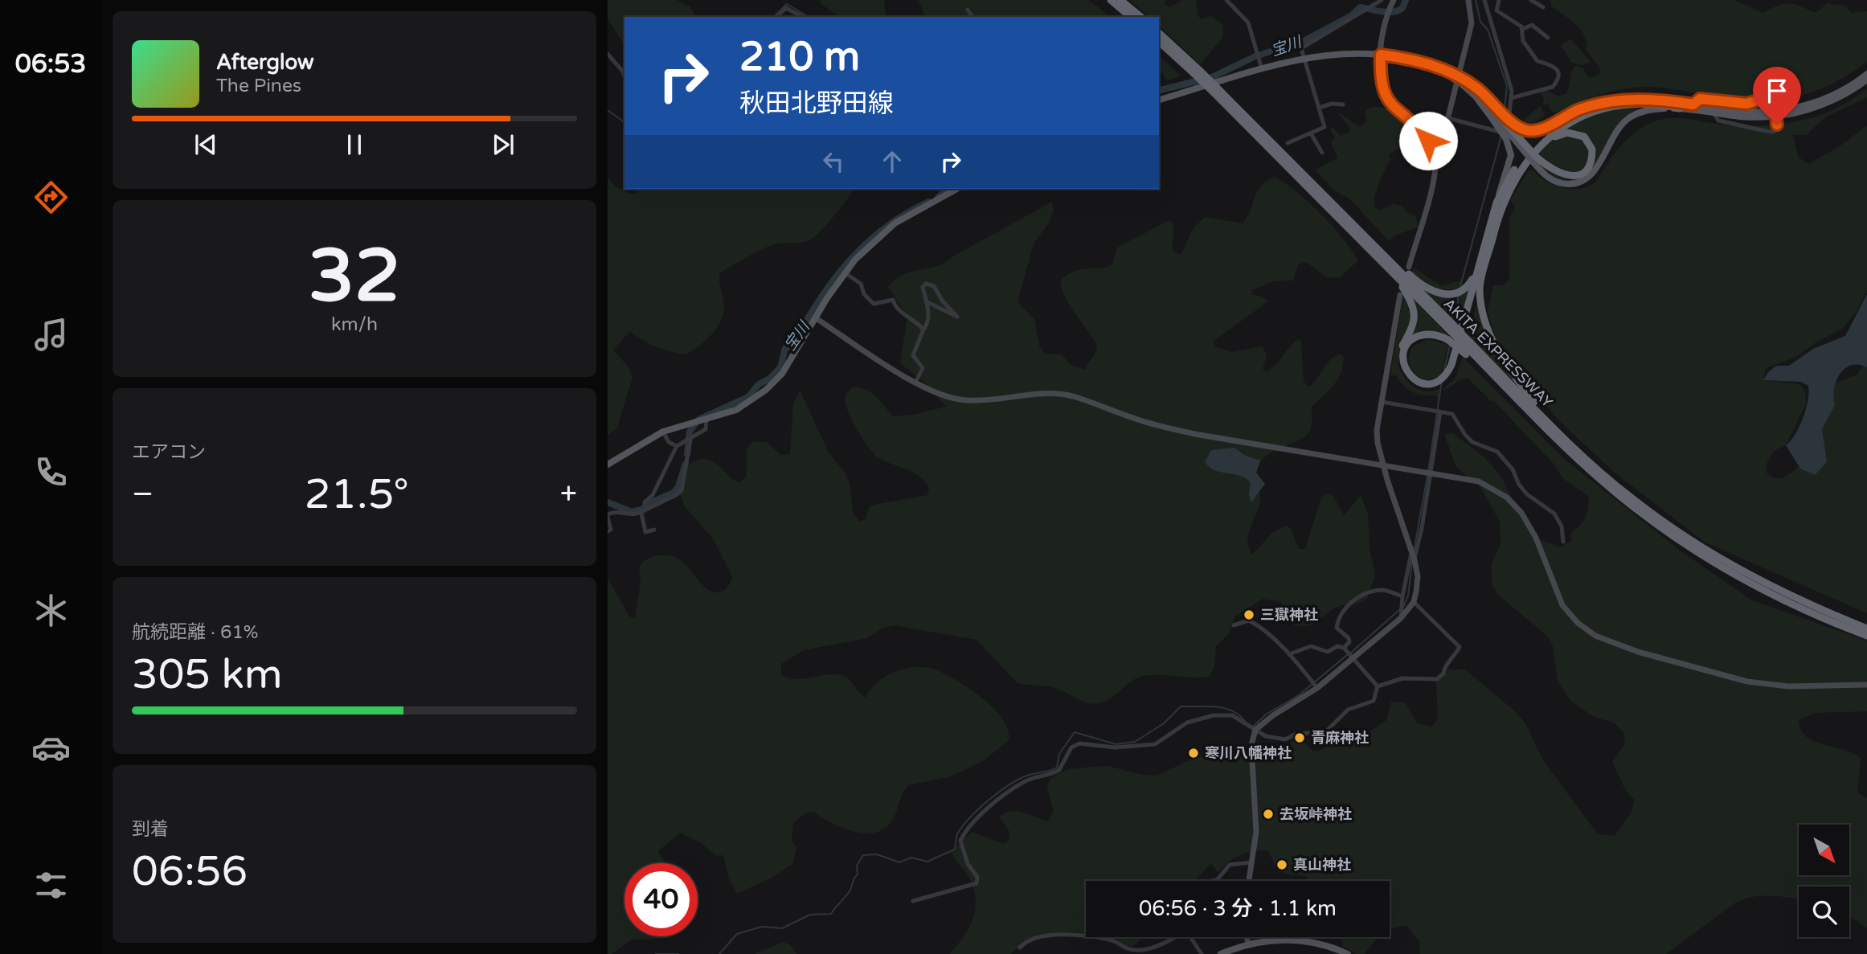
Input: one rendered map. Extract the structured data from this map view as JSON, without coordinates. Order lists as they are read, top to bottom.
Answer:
{
  "streets": {
    "highway": ["AKITA EXPRESSWAY"]
  },
  "water": ["宝川"],
  "places": [
    "三獄神社",
    "青麻神社",
    "寒川八幡神社",
    "去坂峠神社",
    "真山神社"
  ],
  "north": "bottom right",
  "page": {
    "tabs": "06:53",
    "turn": ["210 m", "秋田北野田線"],
    "song": ["Afterglow", "The Pines"],
    "tile": [
      ["32", "km/h"],
      "エアコン",
      ["航続距離 · 61%", "305 km"],
      ["到着", "06:56"]
    ],
    "heat": ["−", "21.5°", "+"],
    "limit": "40",
    "trip": "06:56 · 3 分 · 1.1 km"
  }
}
